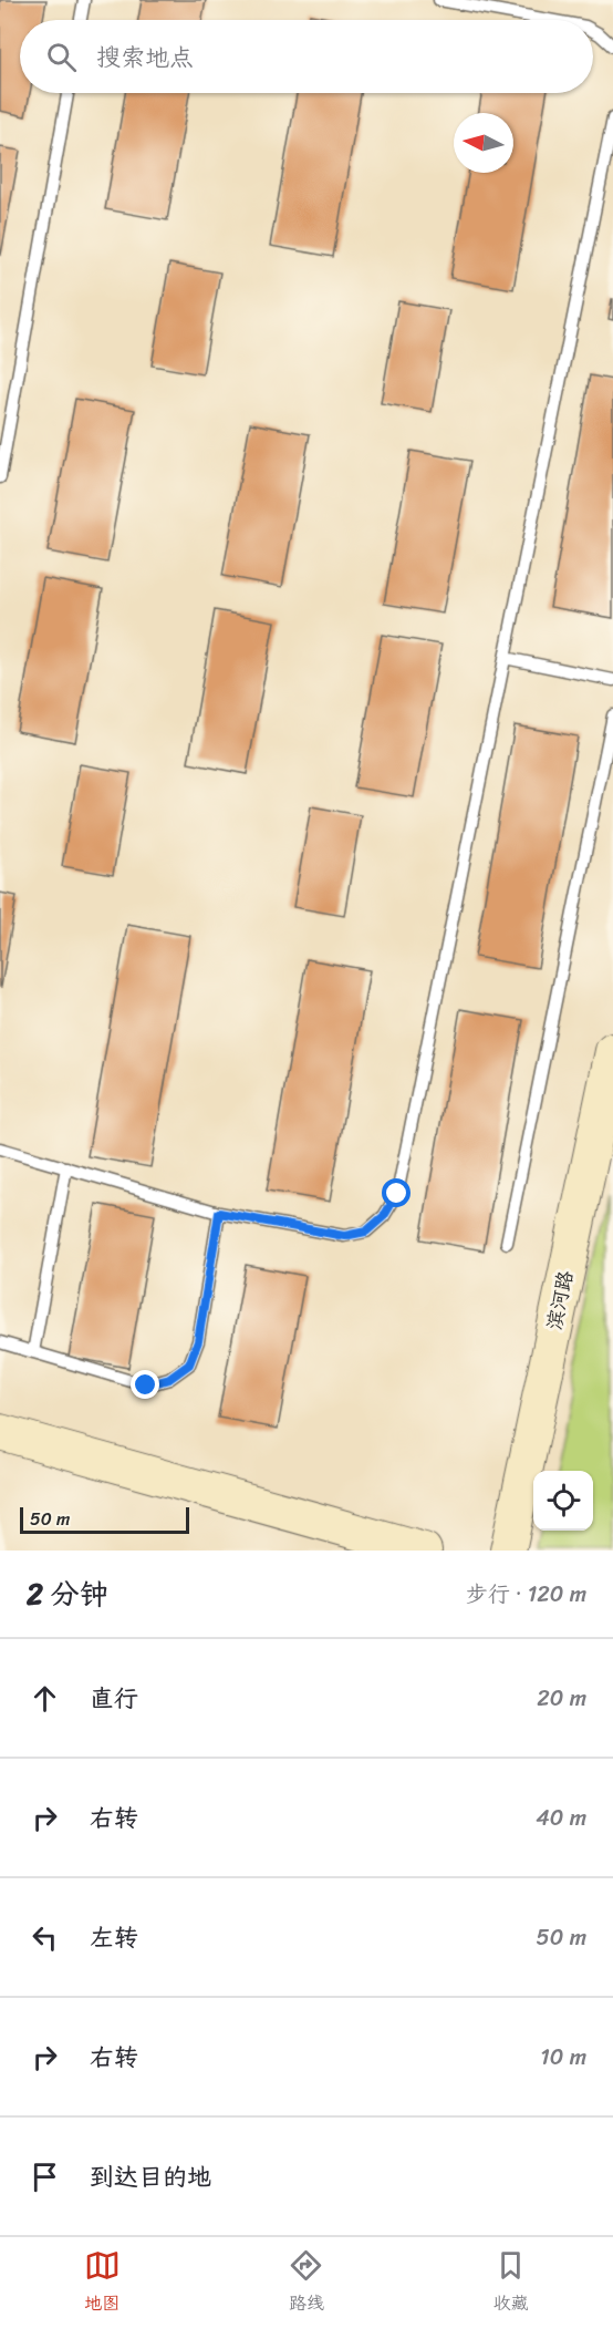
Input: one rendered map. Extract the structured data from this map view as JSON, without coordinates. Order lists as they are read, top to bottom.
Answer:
{
  "streets": {
    "street": ["滨河路"]
  },
  "scale_bar": "50 m",
  "north": "left",
  "page": {
    "search": "搜索地点",
    "scale": "50 m",
    "heading": ["2 分钟", "步行 · 120 m"],
    "list": [
      ["直行", "20 m"],
      ["右转", "40 m"],
      ["左转", "50 m"],
      ["右转", "10 m"],
      "到达目的地"
    ],
    "nav": ["地图", "路线", "收藏"]
  }
}
